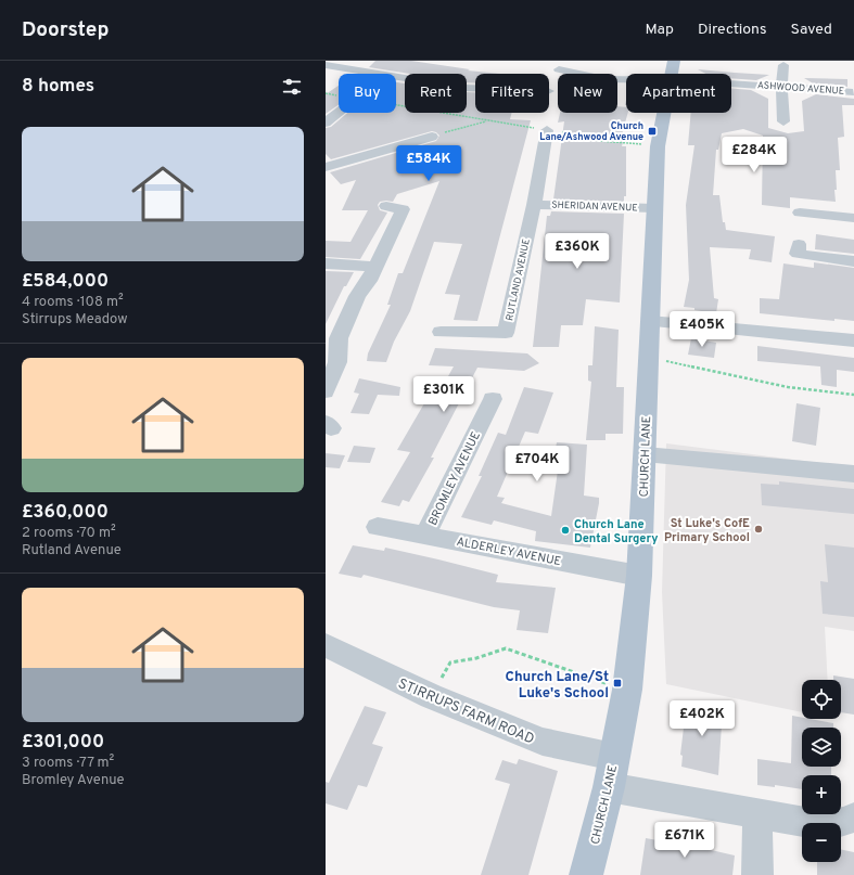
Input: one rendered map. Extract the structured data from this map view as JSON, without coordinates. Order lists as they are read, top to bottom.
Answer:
{
  "streets": {
    "main road": ["CHURCH LANE"],
    "street": [
      "ASHWOOD AVENUE",
      "SHERIDAN AVENUE",
      "RUTLAND AVENUE",
      "BROMLEY AVENUE",
      "ALDERLEY AVENUE",
      "STIRRUPS FARM ROAD"
    ]
  },
  "crossings": [
    ["ASHWOOD AVENUE", "CHURCH LANE"],
    ["SHERIDAN AVENUE", "RUTLAND AVENUE"],
    ["SHERIDAN AVENUE", "CHURCH LANE"],
    ["CHURCH LANE", "ALDERLEY AVENUE"],
    ["CHURCH LANE", "STIRRUPS FARM ROAD"],
    ["BROMLEY AVENUE", "ALDERLEY AVENUE"]
  ],
  "places": {
    "transit": ["Church Lane/Ashwood Avenue", "Church Lane/St Luke's School"],
    "other": ["St Luke's CofE Primary School", "Church Lane Dental Surgery"]
  },
  "page": {
    "header": "Doorstep",
    "nav": ["Map", "Directions", "Saved"],
    "heading": "8 homes",
    "chip": [
      "Buy",
      "Rent",
      "Filters",
      "New",
      "Apartment"
    ],
    "list": [
      {
        "name": "£584,000",
        "note": "4 rooms · 108 m² · Stirrups Meadow"
      },
      {
        "name": "£360,000",
        "note": "2 rooms · 70 m² · Rutland Avenue"
      },
      {
        "name": "£301,000",
        "note": "3 rooms · 77 m² · Bromley Avenue"
      }
    ],
    "price": [
      "£284K",
      "£584K",
      "£360K",
      "£405K",
      "£301K",
      "£704K",
      "£402K",
      "£671K"
    ],
    "map_buttons": ["+", "−"]
  }
}
